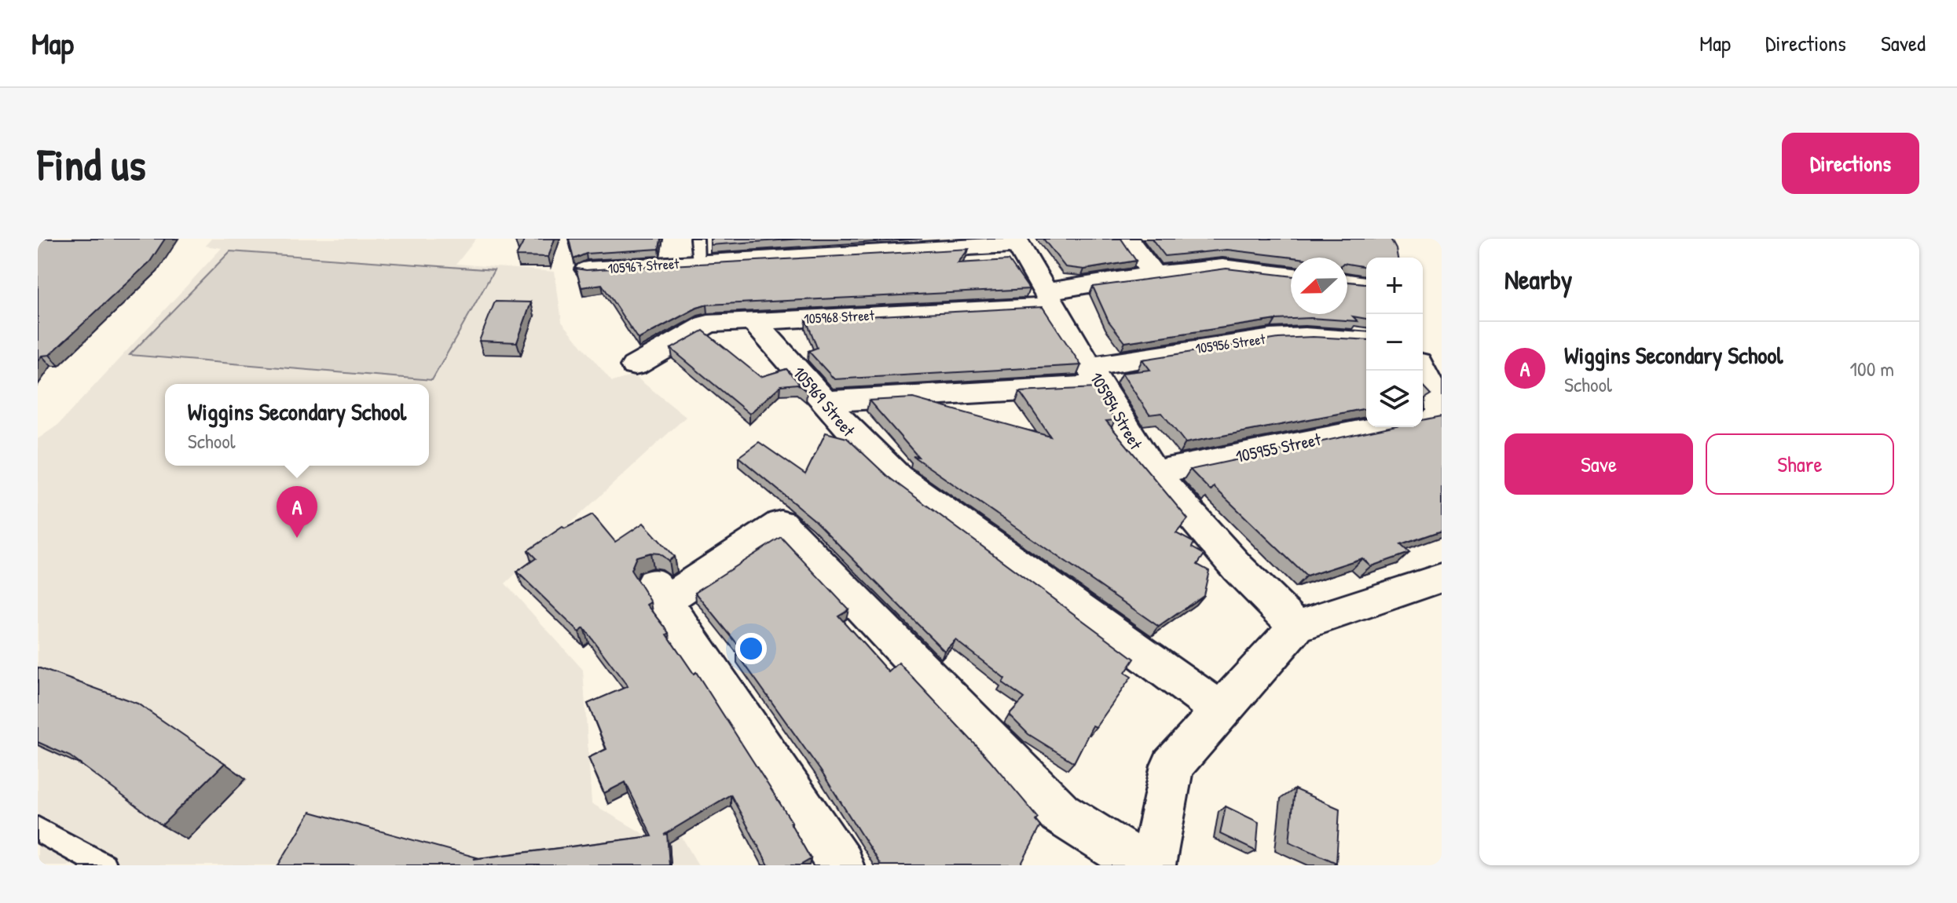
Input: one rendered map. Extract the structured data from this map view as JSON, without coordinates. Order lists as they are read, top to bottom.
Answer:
{
  "streets": {
    "street": [
      "105967 Street",
      "105968 Street",
      "105956 Street",
      "105969 Street",
      "105954 Street",
      "105955 Street"
    ]
  },
  "crossings": [
    ["105967 Street", "105954 Street"],
    ["105968 Street", "105969 Street"],
    ["105968 Street", "105954 Street"],
    ["105956 Street", "105954 Street"],
    ["105954 Street", "105955 Street"]
  ],
  "north": "left",
  "page": {
    "header": "Map",
    "nav": ["Map", "Directions", "Saved"],
    "buttons": [
      "Directions",
      ["Save", "Share"]
    ],
    "title": "Find us",
    "heading": "Nearby",
    "map_buttons": ["+", "−"],
    "list": [
      {
        "mark": "A",
        "name": "Wiggins Secondary School",
        "note": "School",
        "value": "100 m"
      }
    ],
    "popup": ["Wiggins Secondary School", "School"],
    "pins": "A"
  }
}
